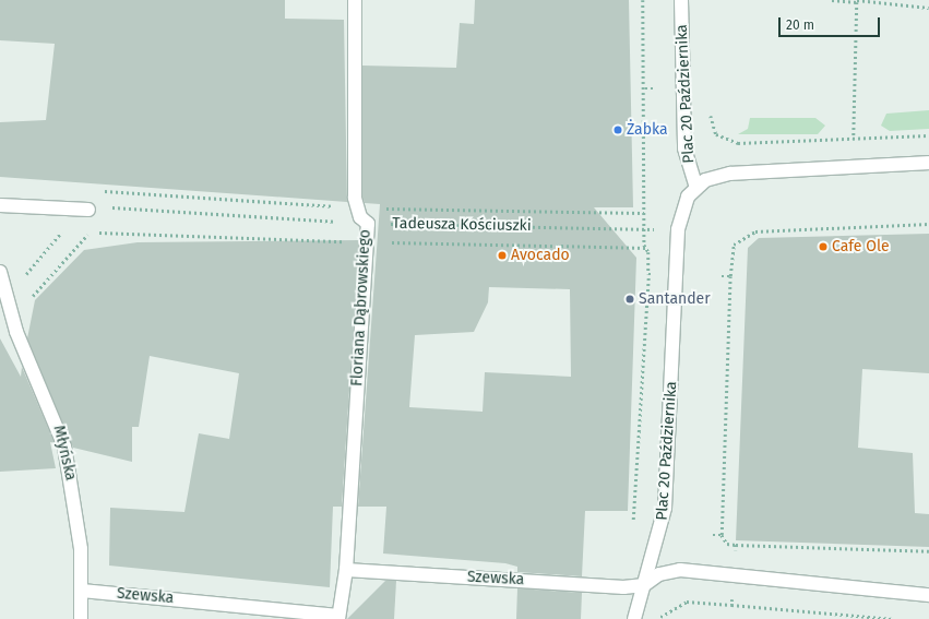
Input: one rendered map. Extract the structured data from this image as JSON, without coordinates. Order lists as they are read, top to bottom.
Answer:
{
  "streets": {
    "street": [
      "Plac 20 Października",
      "Floriana Dąbrowskiego",
      "Młyńska",
      "Szewska"
    ],
    "path": ["Tadeusza Kościuszki"]
  },
  "crossings": [
    ["Plac 20 Października", "Tadeusza Kościuszki"],
    ["Plac 20 Października", "Szewska"],
    ["Tadeusza Kościuszki", "Floriana Dąbrowskiego"],
    ["Floriana Dąbrowskiego", "Szewska"],
    ["Młyńska", "Szewska"]
  ],
  "places": [
    "Żabka",
    "Cafe Ole",
    "Avocado",
    "Santander"
  ],
  "scale_bar": "20 m"
}
